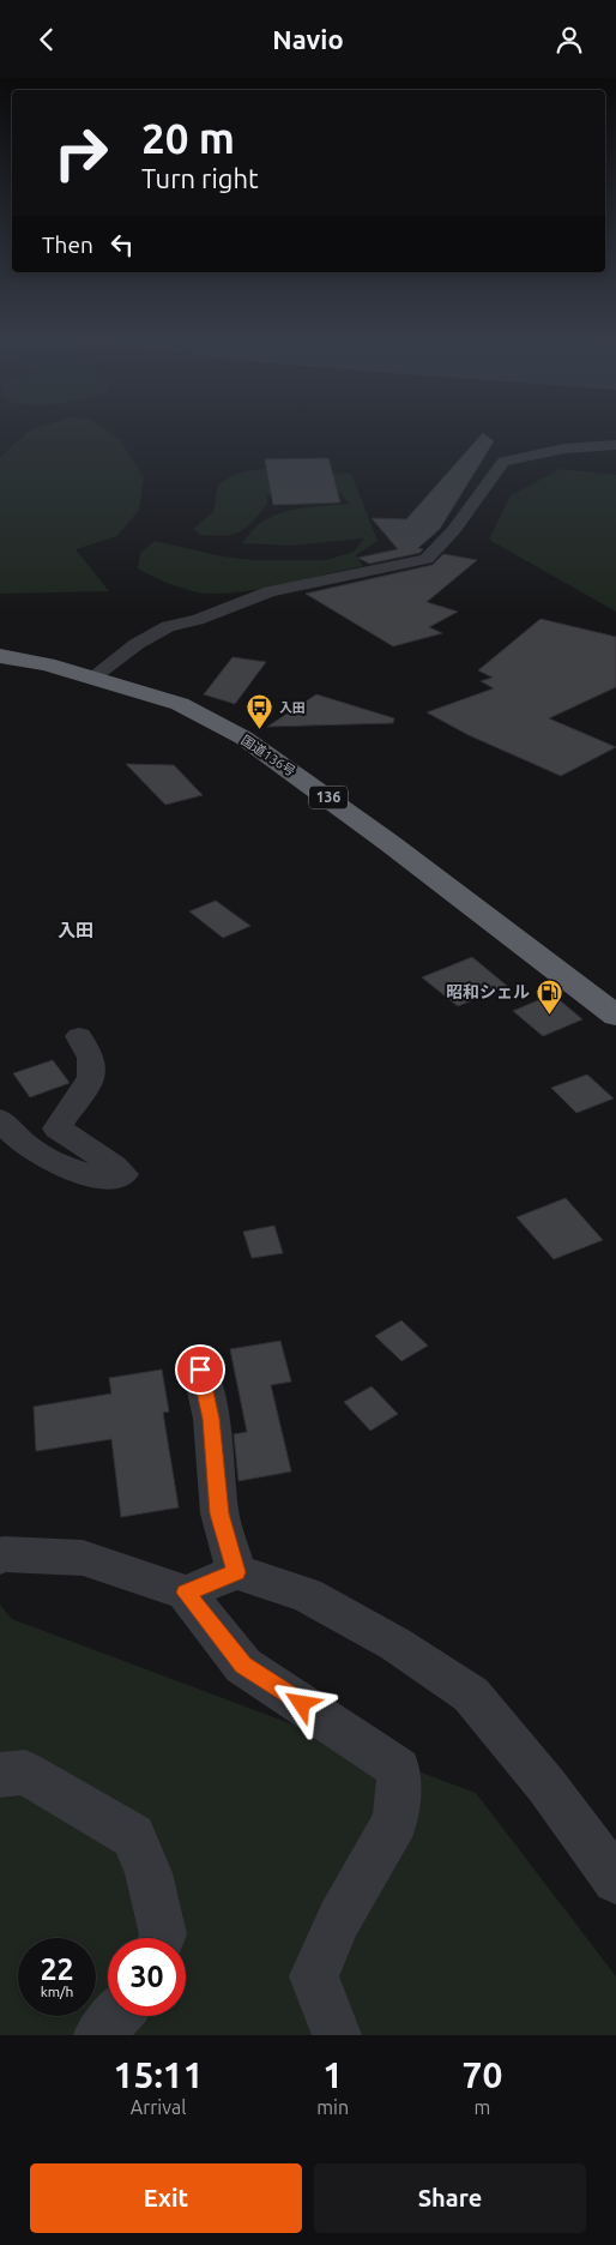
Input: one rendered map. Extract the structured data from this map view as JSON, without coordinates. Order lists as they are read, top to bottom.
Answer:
{
  "streets": {
    "highway": ["国道136号", "136"]
  },
  "districts": ["入田"],
  "places": {
    "bus stop": ["入田"],
    "fuel station": ["昭和シェル"]
  },
  "page": {
    "header": "Navio",
    "turn": ["20 m", "Turn right"],
    "then": "Then",
    "speed": "22 km/h",
    "limit": "30",
    "eta": [
      "15:11",
      "Arrival",
      "1",
      "min",
      "70",
      "m"
    ],
    "buttons": ["Exit", "Share"]
  }
}
